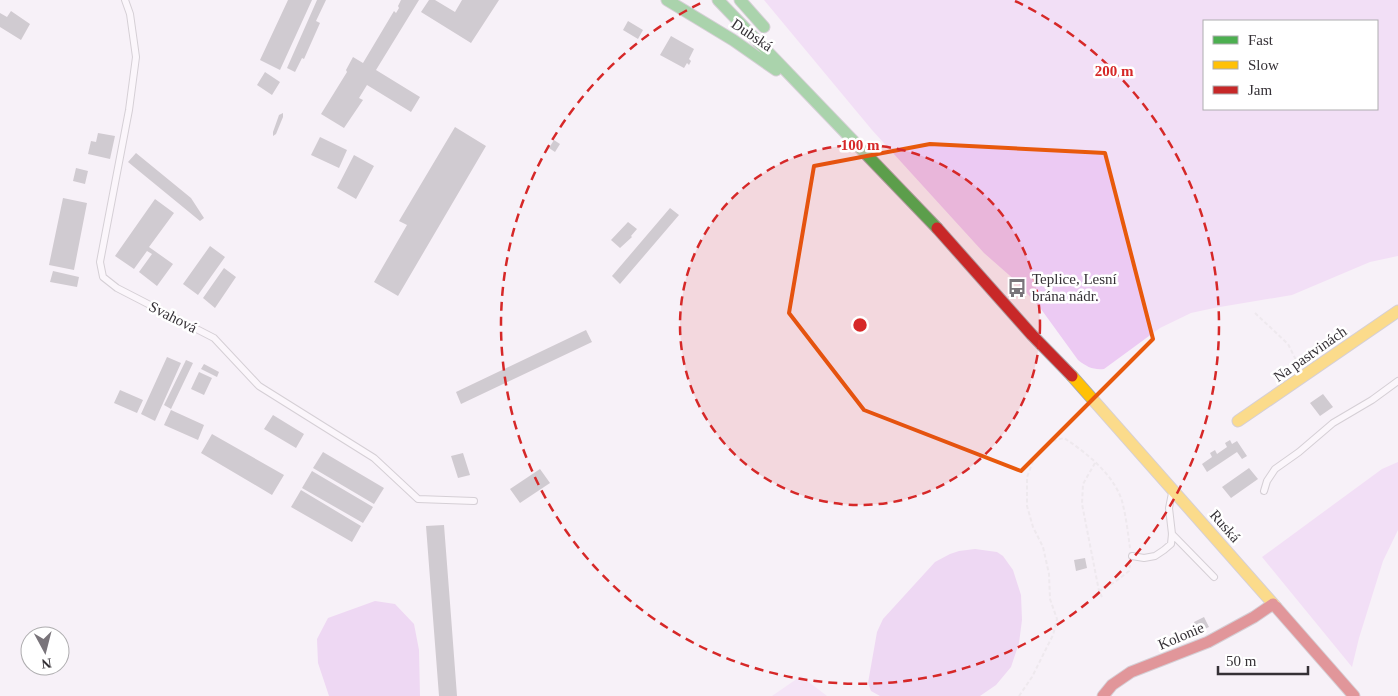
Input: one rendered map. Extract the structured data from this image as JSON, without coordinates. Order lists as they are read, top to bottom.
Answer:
{
  "streets": {
    "main road": [
      "Dubská",
      "Na pastvinách",
      "Ruská",
      "Kolonie"
    ],
    "lane": ["Svahová"]
  },
  "crossings": [
    ["Ruská", "Kolonie"]
  ],
  "places": {
    "bus stop": ["Teplice, Lesní brána nádr."]
  },
  "legend": ["Fast", "Slow", "Jam"],
  "scale_bar": "50 m",
  "north": "bottom",
  "rings": ["200 m", "100 m"]
}
